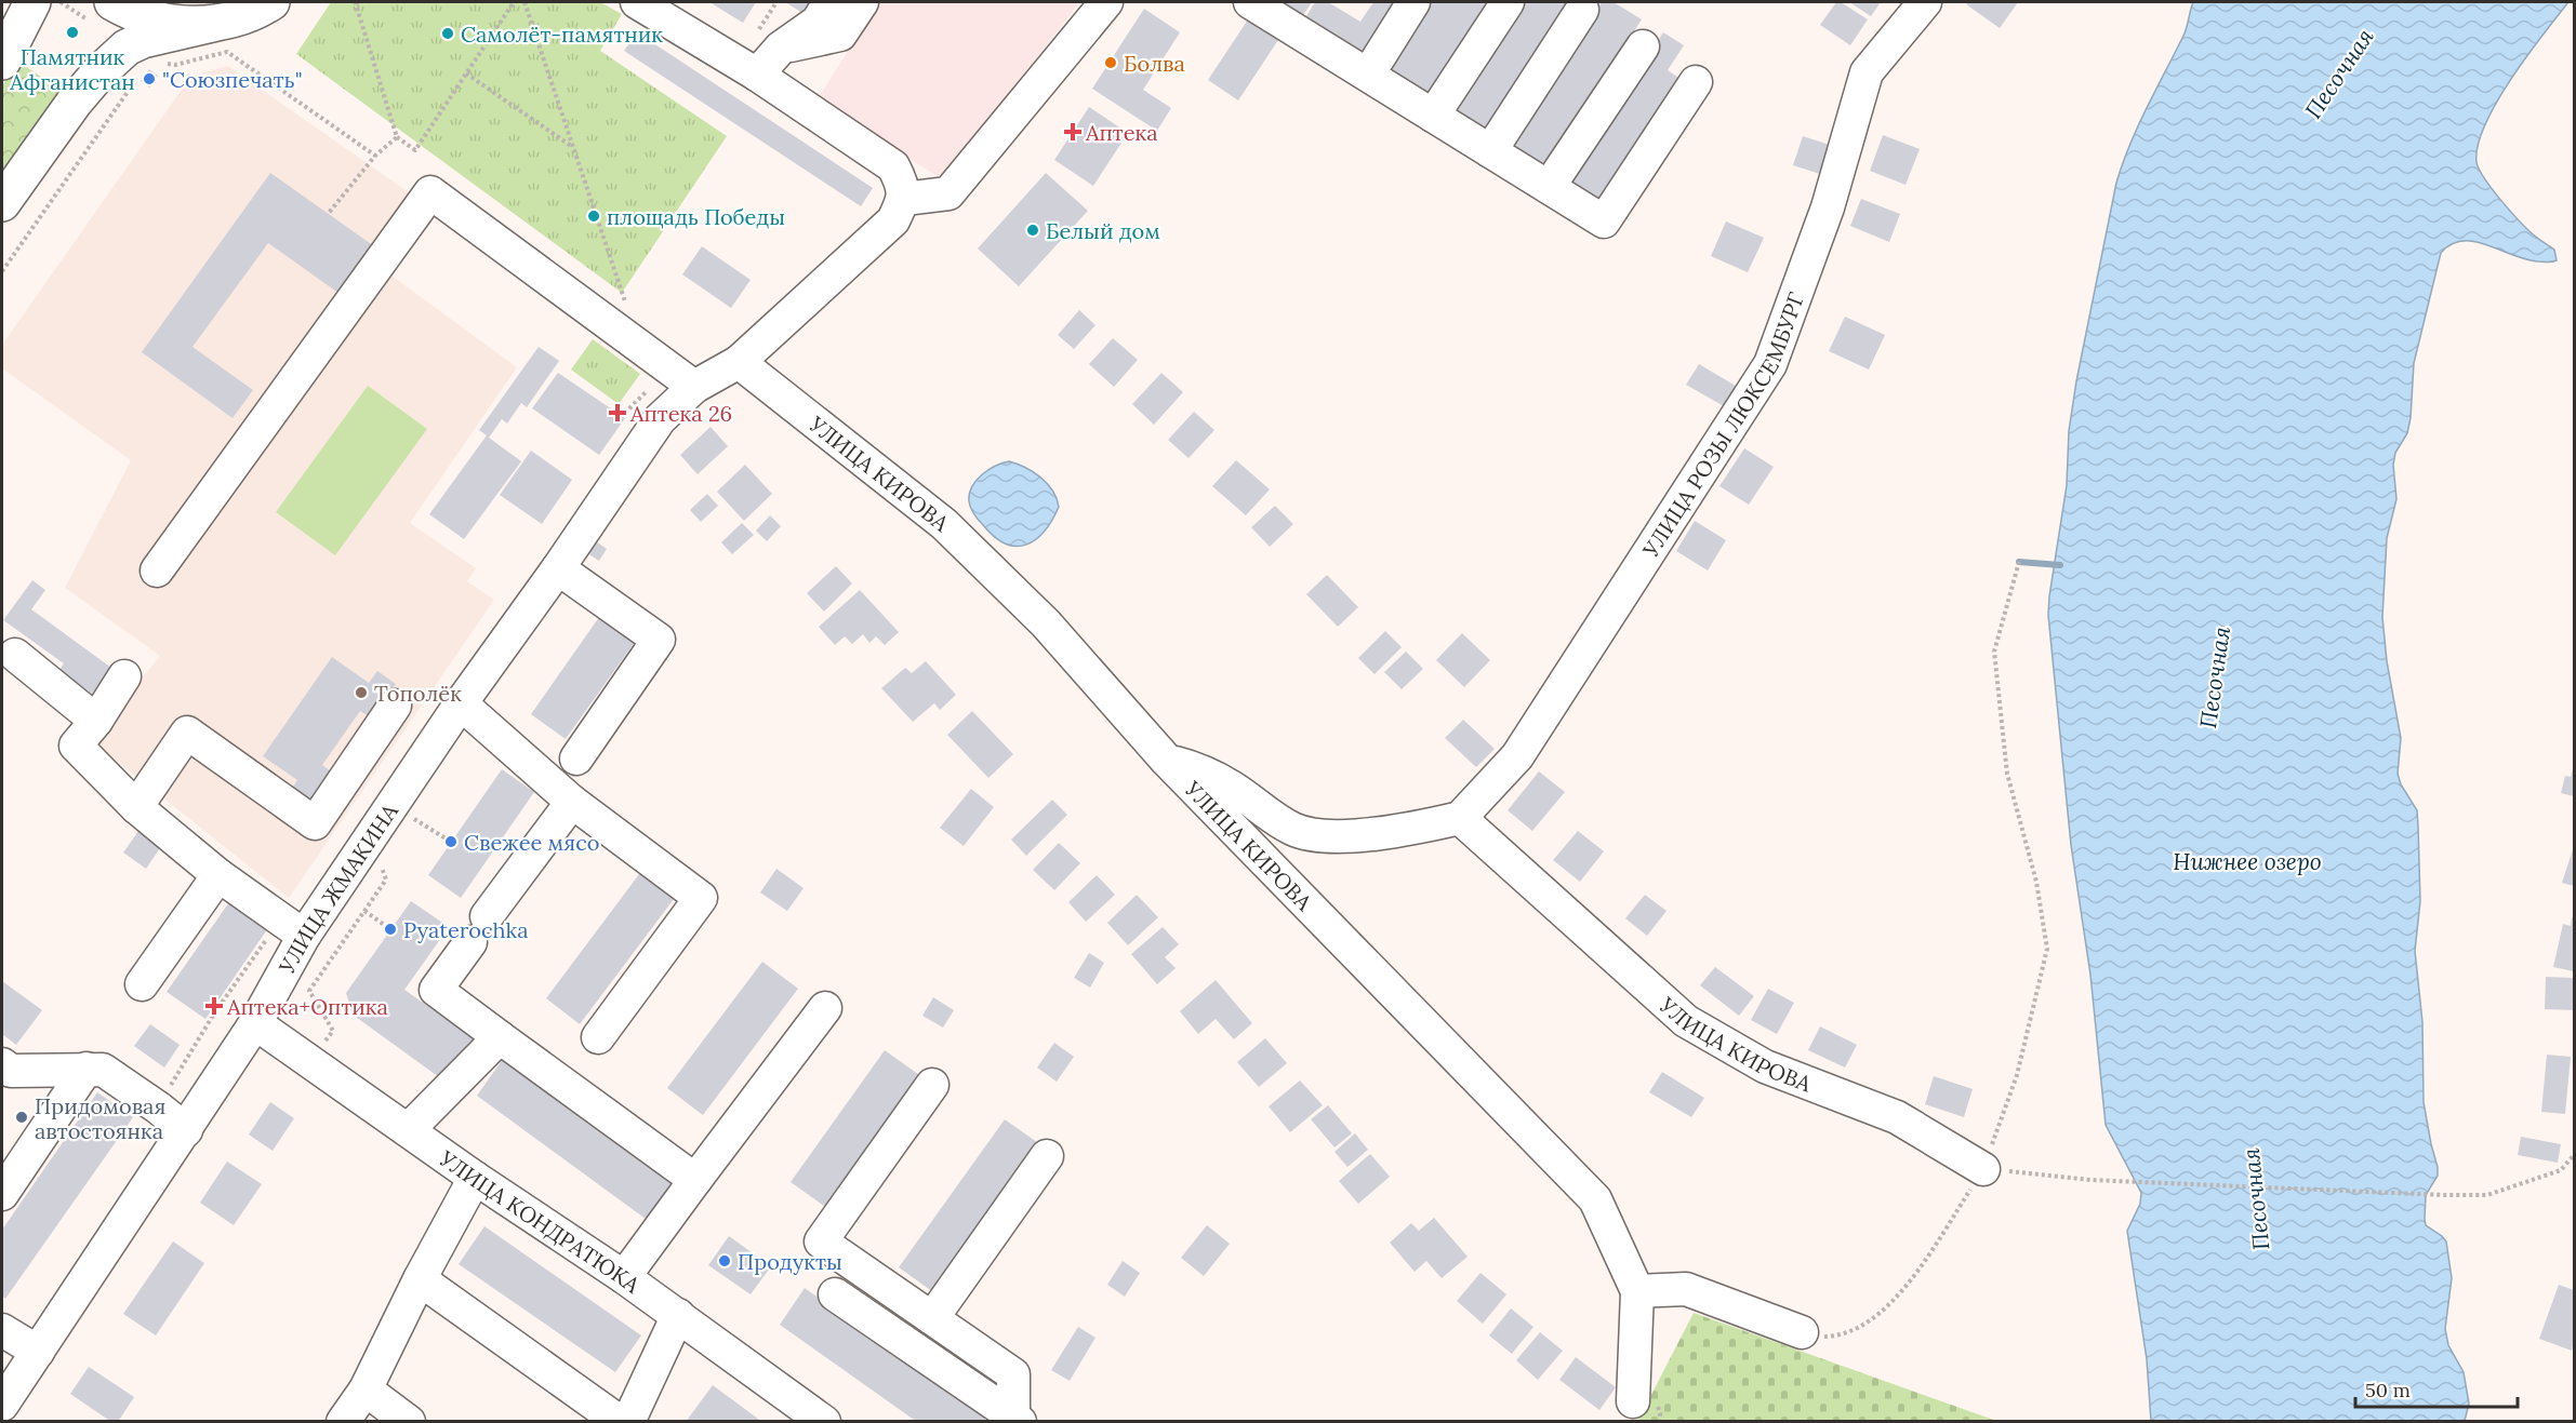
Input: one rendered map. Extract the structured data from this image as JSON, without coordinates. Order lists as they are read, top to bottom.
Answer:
{
  "streets": {
    "street": [
      "УЛИЦА РОЗЫ ЛЮКСЕМБУРГ",
      "УЛИЦА КИРОВА",
      "УЛИЦА ЖМАКИНА",
      "УЛИЦА КОНДРАТЮКА"
    ]
  },
  "crossings": [
    ["УЛИЦА РОЗЫ ЛЮКСЕМБУРГ", "УЛИЦА КИРОВА"],
    ["УЛИЦА ЖМАКИНА", "УЛИЦА КОНДРАТЮКА"]
  ],
  "water": ["Песочная", "Нижнее озеро"],
  "places": {
    "other": [
      "Памятник Афганистан",
      "Самолёт-памятник",
      "Болва",
      "\"Союзпечать\"",
      "площадь Победы",
      "Белый дом",
      "Тополёк",
      "Свежее мясо",
      "Pyaterochka",
      "Придомовая автостоянка",
      "Продукты"
    ],
    "health": ["Аптека", "Аптека 26", "Аптека+Оптика"]
  },
  "scale_bar": "50 m"
}
